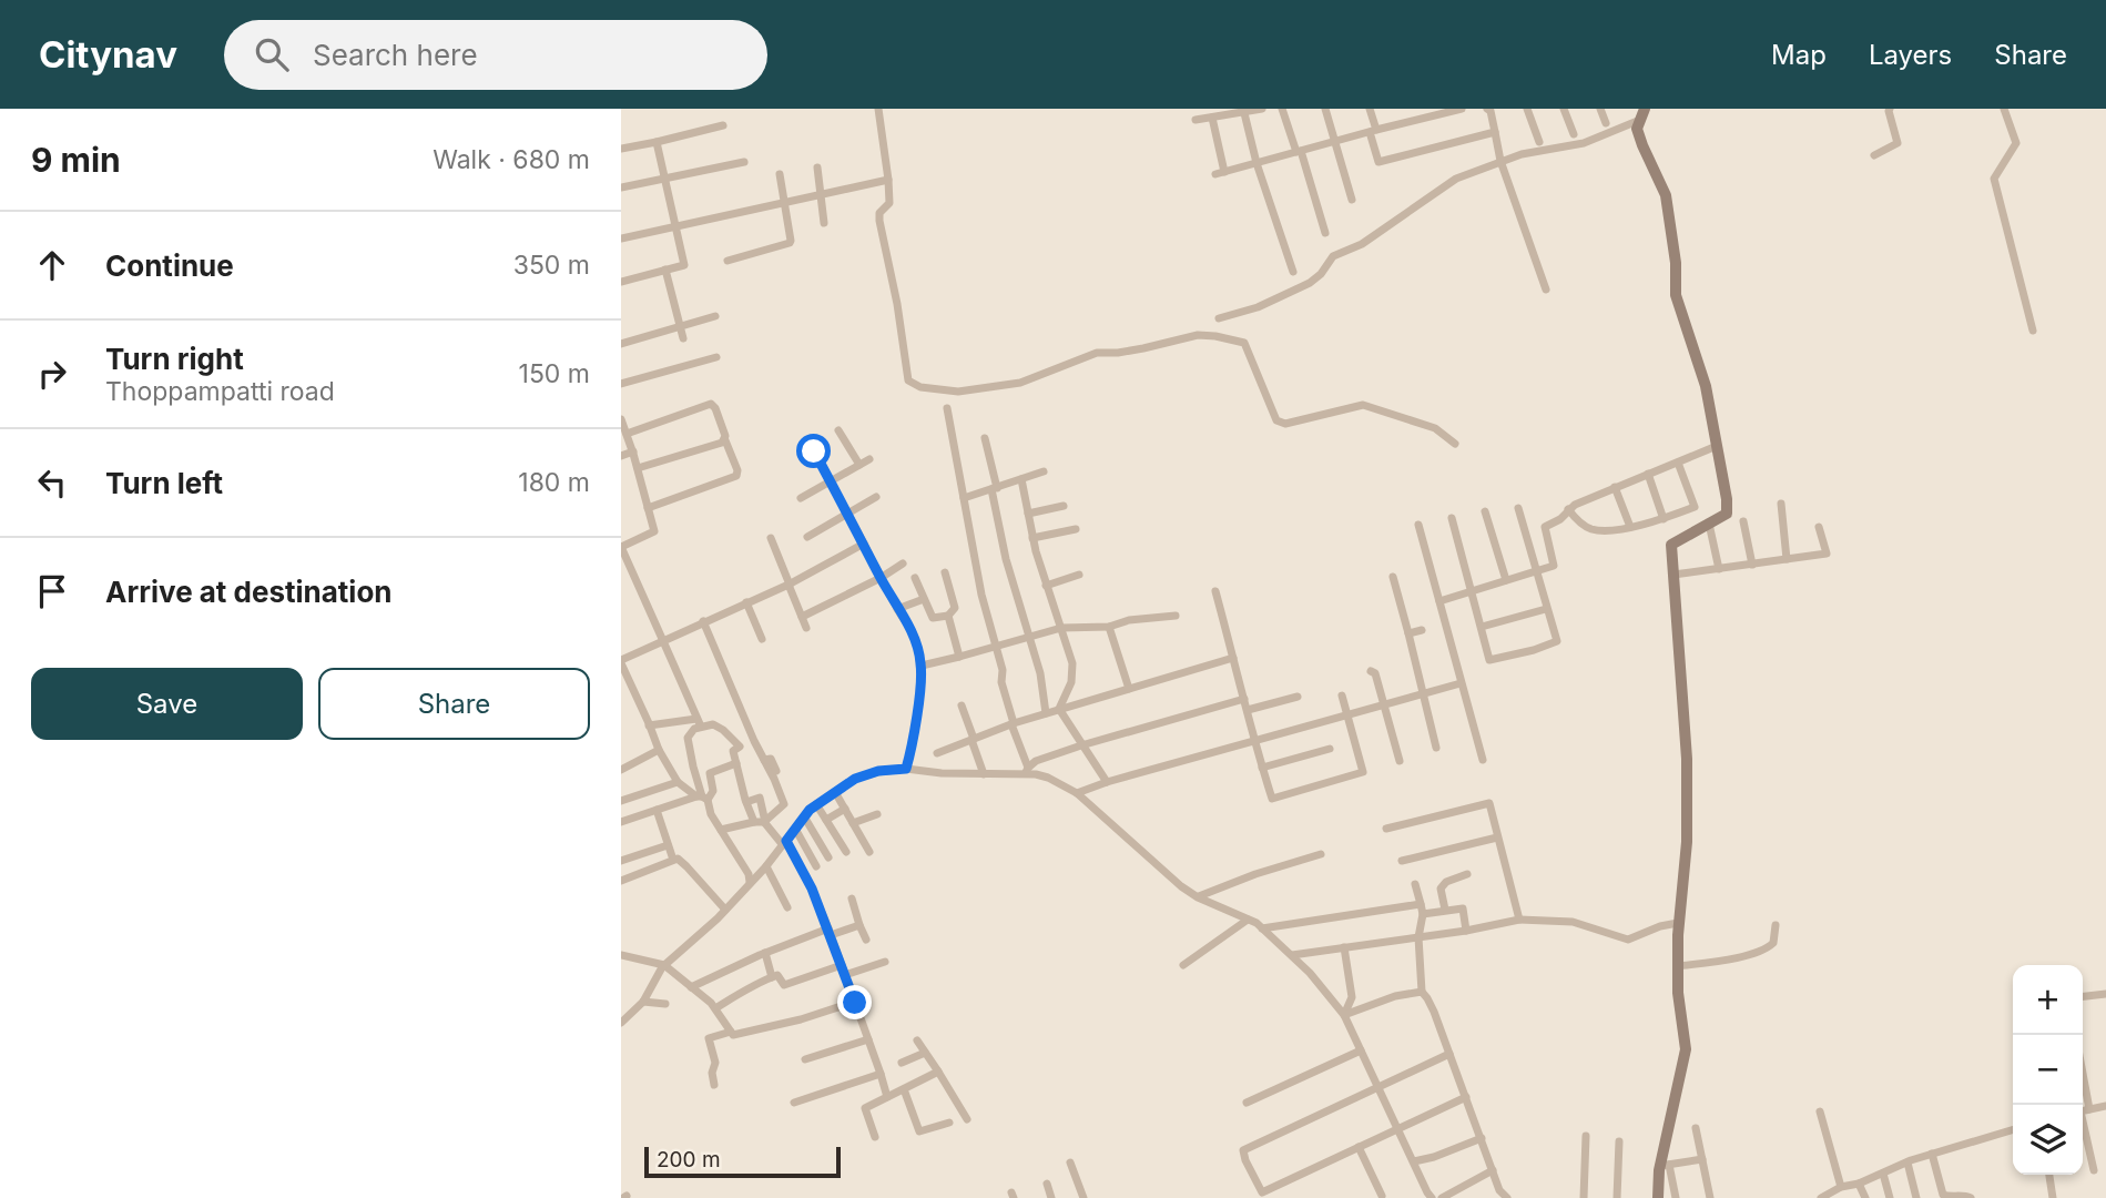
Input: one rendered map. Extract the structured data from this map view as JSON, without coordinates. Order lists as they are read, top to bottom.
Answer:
{
  "scale_bar": "200 m",
  "page": {
    "header": "Citynav",
    "search": "Search here",
    "nav": ["Map", "Layers", "Share"],
    "heading": ["9 min", "Walk · 680 m"],
    "list": [
      ["Continue", "350 m"],
      ["Turn right", "Thoppampatti road", "150 m"],
      ["Turn left", "180 m"],
      "Arrive at destination"
    ],
    "buttons": ["Save", "Share"],
    "map_buttons": ["+", "−"],
    "scale": "200 m"
  }
}
